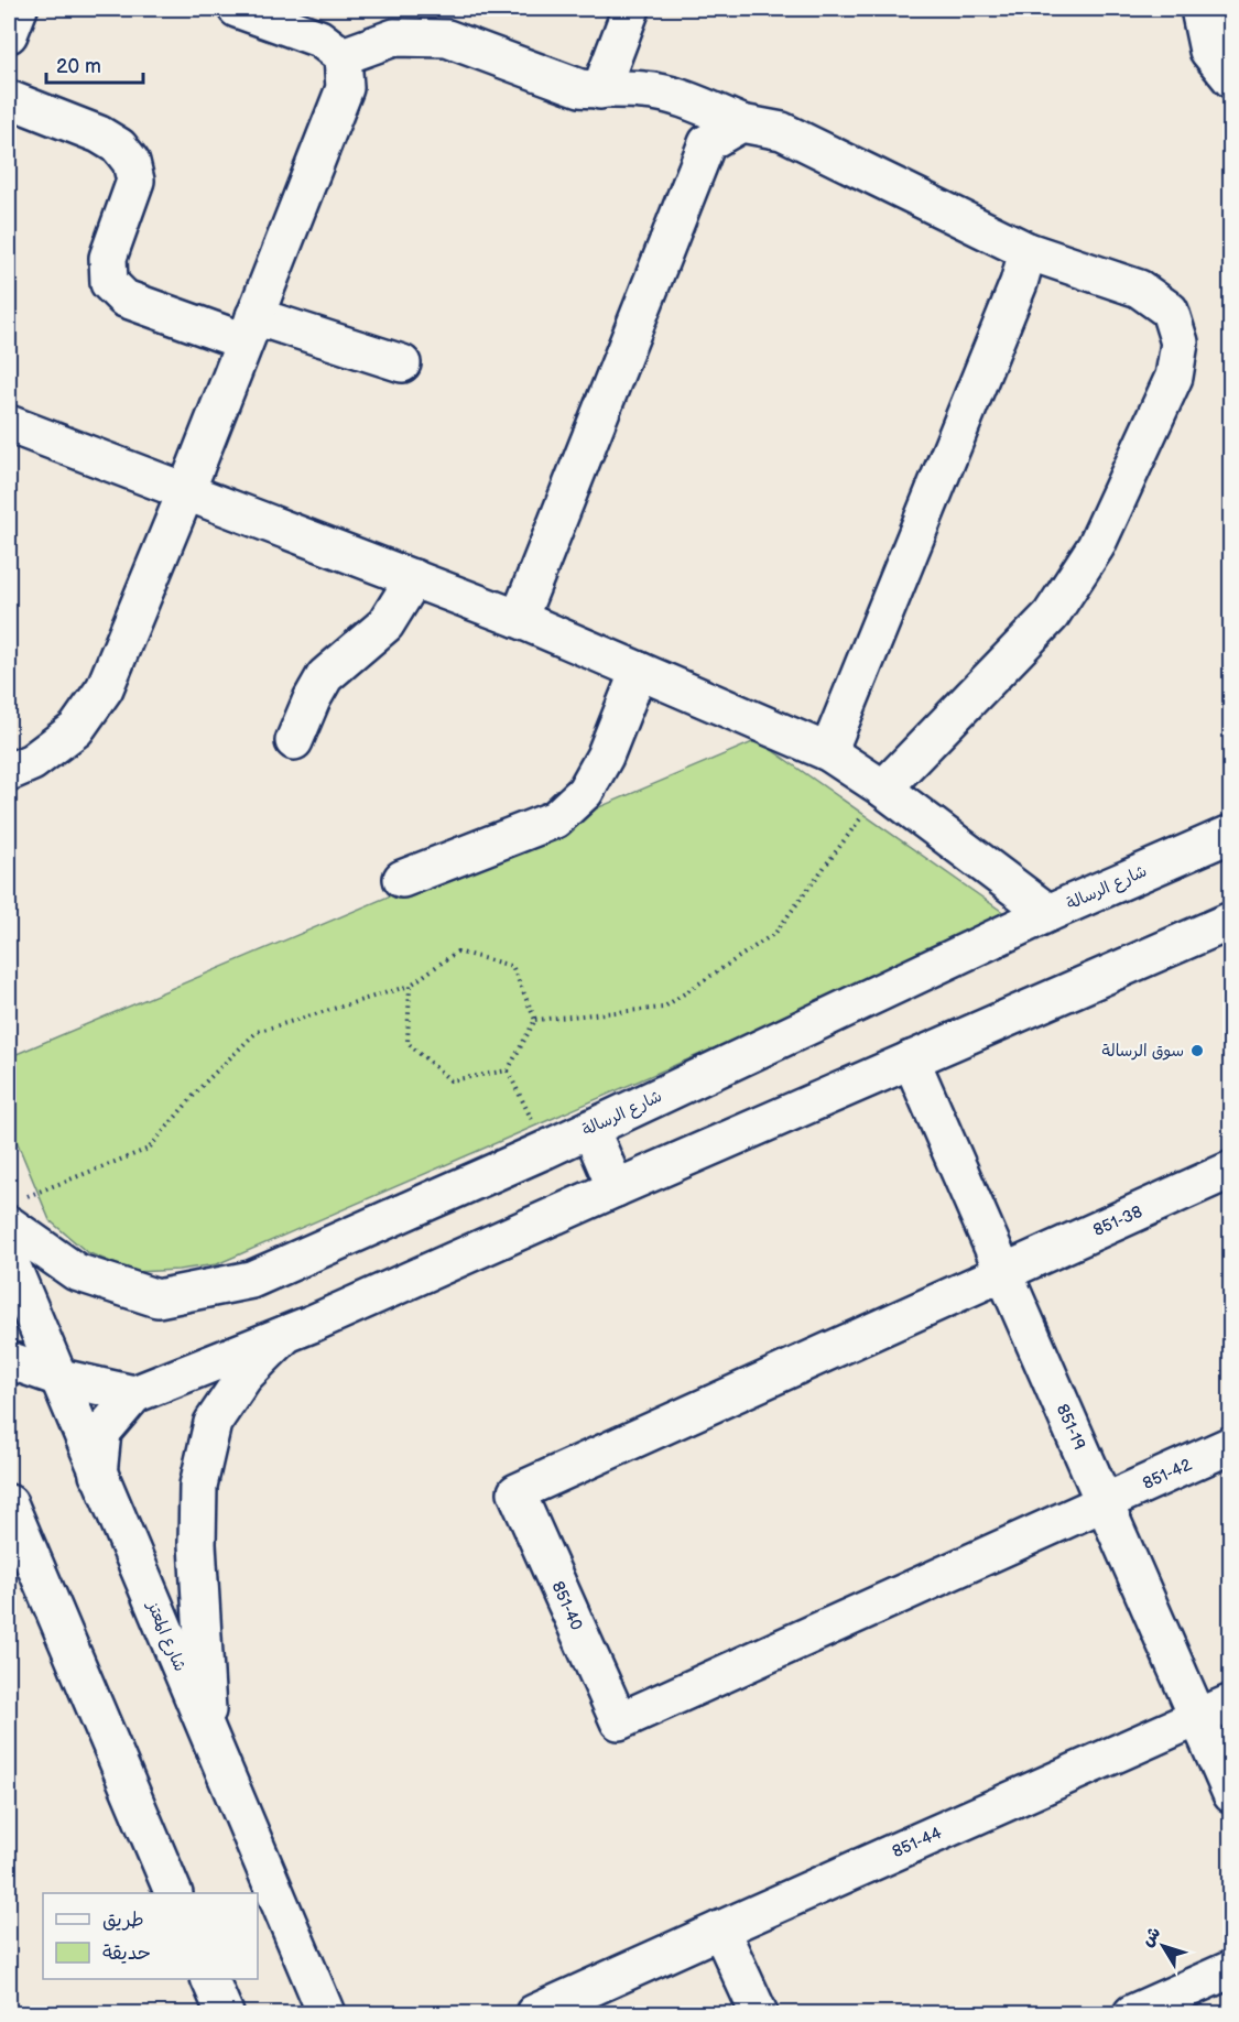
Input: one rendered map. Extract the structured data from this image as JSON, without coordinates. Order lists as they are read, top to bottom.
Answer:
{
  "streets": {
    "street": [
      "شارع الرسالة",
      "851-38",
      "851-19",
      "851-42",
      "851-40",
      "شارع المعتز",
      "851-44"
    ]
  },
  "crossings": [
    ["851-38", "851-19"],
    ["851-38", "851-40"],
    ["851-19", "851-42"],
    ["851-19", "851-40"],
    ["851-19", "851-44"],
    ["851-42", "851-40"]
  ],
  "places": ["سوق الرسالة"],
  "legend": ["طريق", "حديقة"],
  "scale_bar": "20 m",
  "north": "top left"
}
